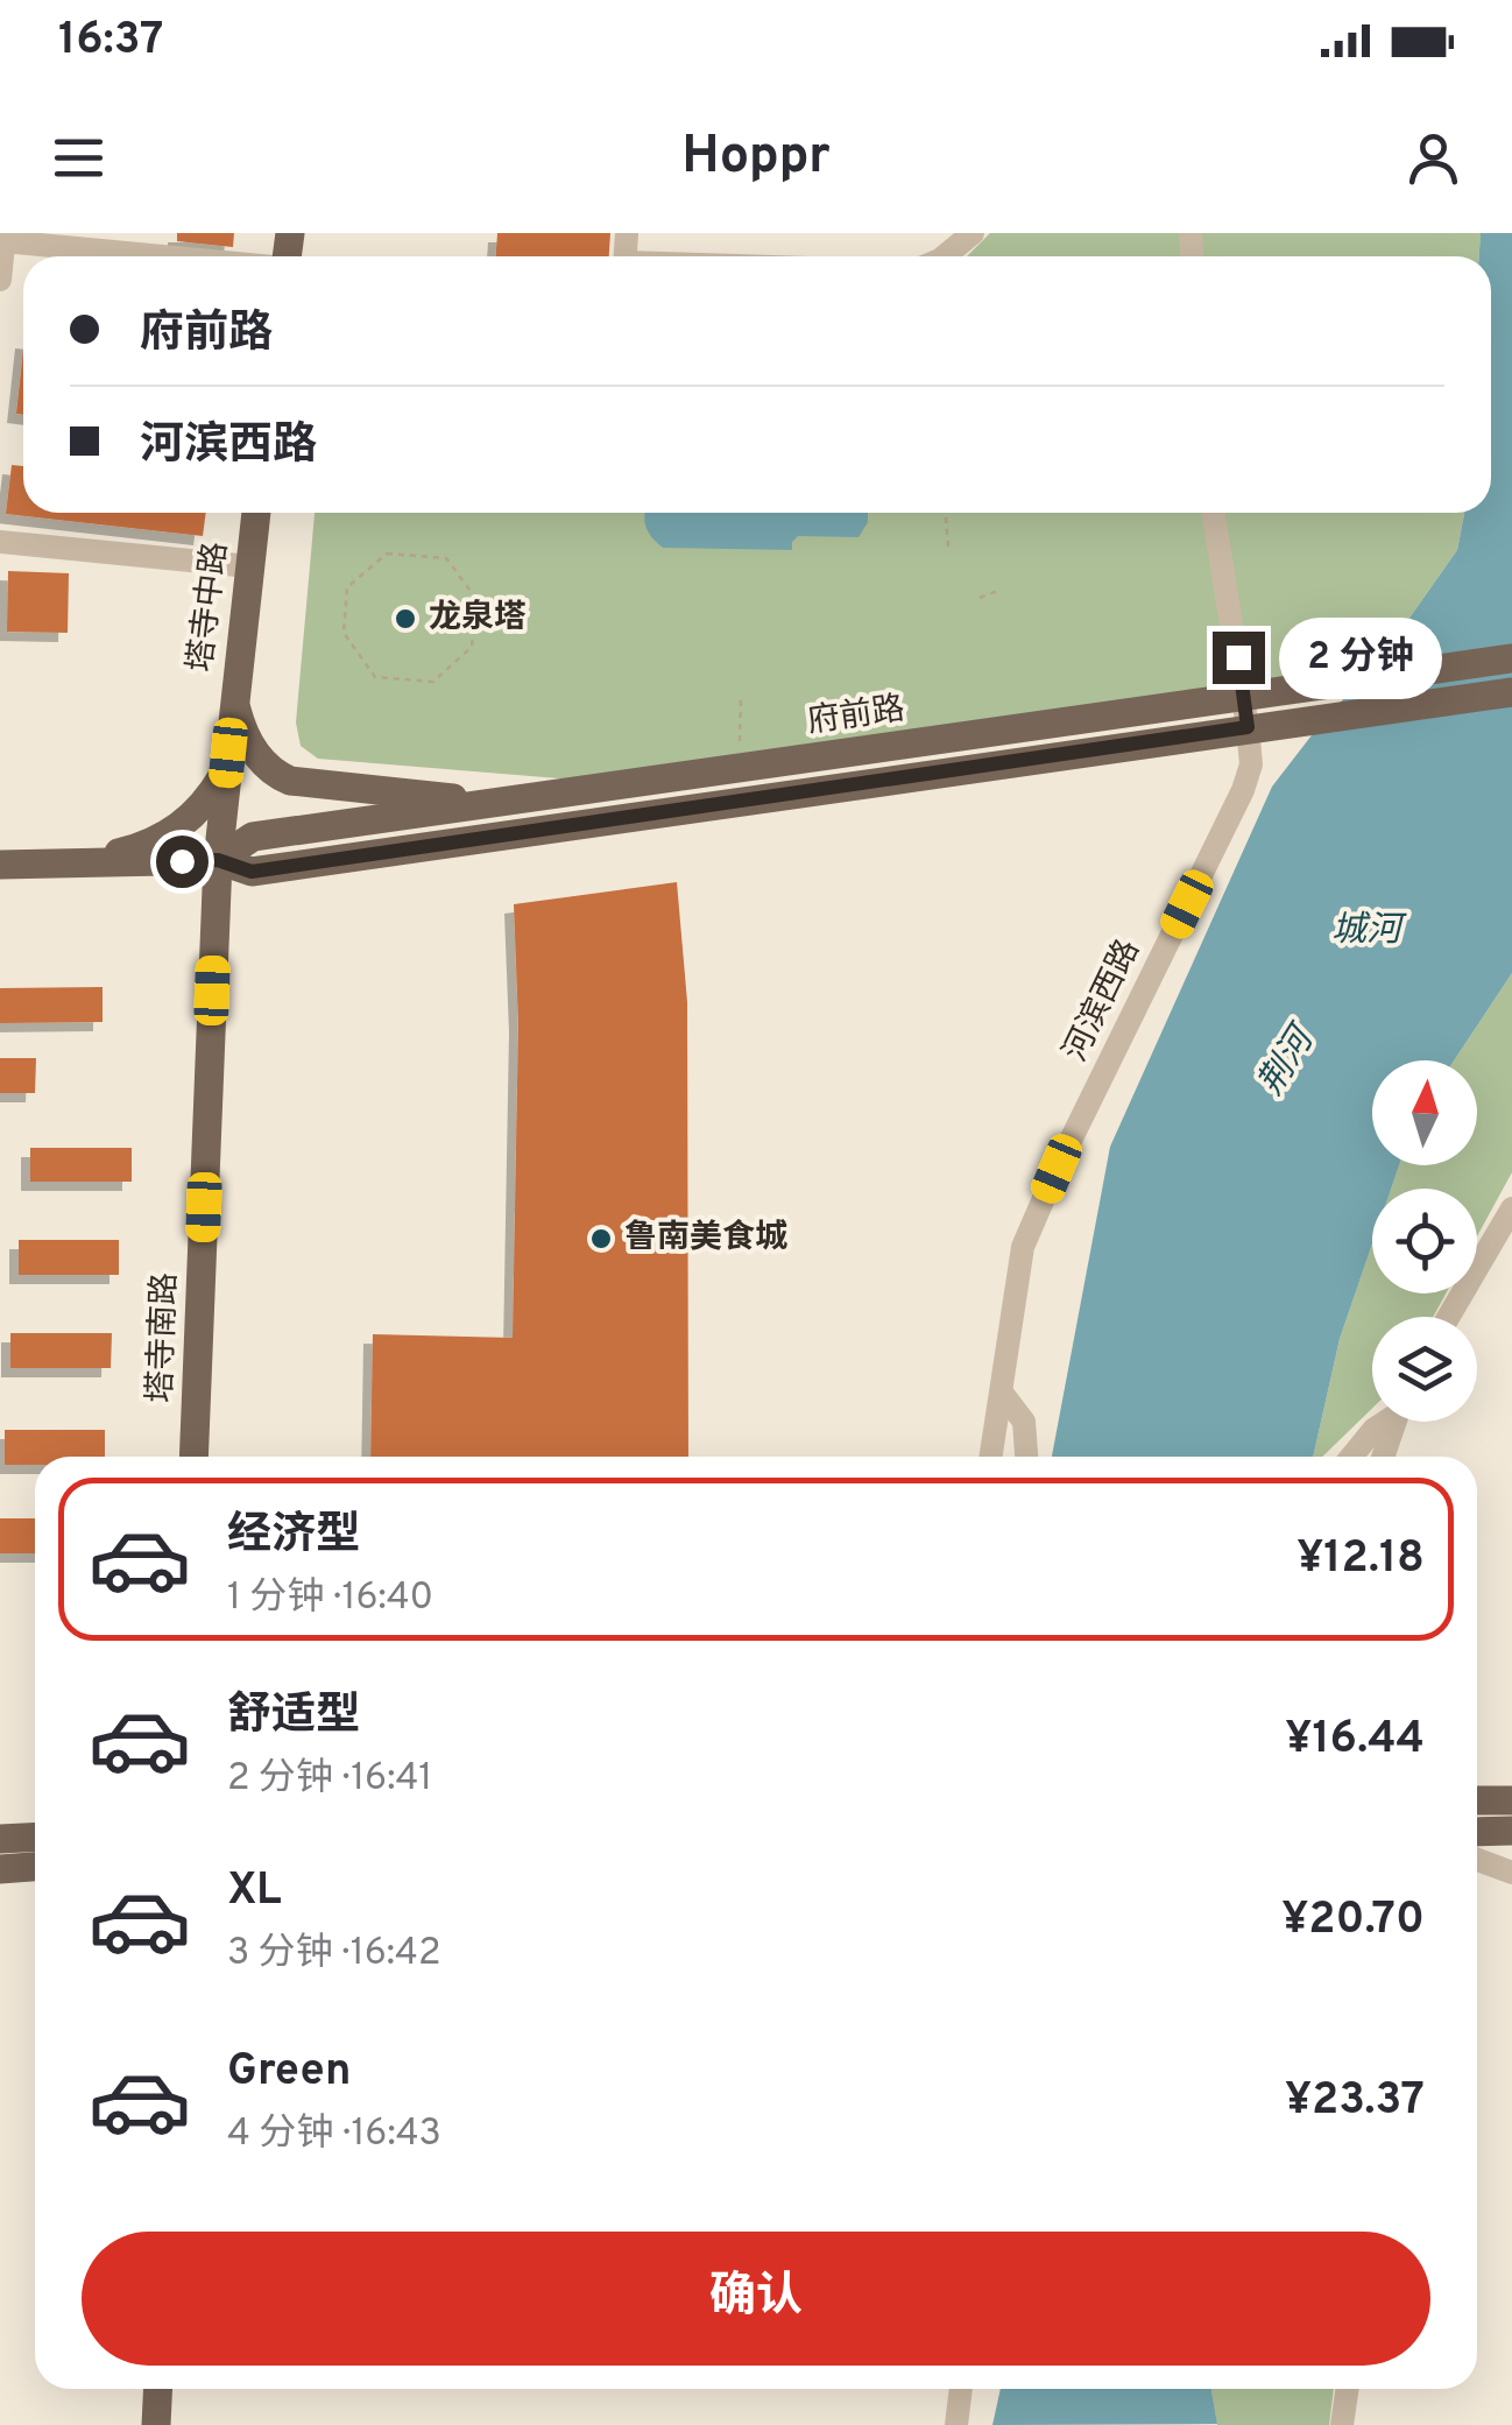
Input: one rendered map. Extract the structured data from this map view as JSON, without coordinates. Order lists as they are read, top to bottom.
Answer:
{
  "streets": {
    "main road": ["塔寺中路", "府前路", "塔寺南路"],
    "street": ["河滨西路"]
  },
  "crossings": [
    ["塔寺中路", "府前路"],
    ["塔寺中路", "塔寺南路"],
    ["府前路", "河滨西路"],
    ["府前路", "塔寺南路"]
  ],
  "water": ["城河", "荆河"],
  "places": ["龙泉塔", "鲁南美食城"],
  "north": "top",
  "page": {
    "status": "16:37",
    "header": "Hoppr",
    "banner": ["府前路", "河滨西路"],
    "bubble": "2 分钟",
    "list": [
      {
        "name": "经济型",
        "note": "1 分钟 · 16:40",
        "value": "¥12.18"
      },
      {
        "name": "舒适型",
        "note": "2 分钟 · 16:41",
        "value": "¥16.44"
      },
      {
        "name": "XL",
        "note": "3 分钟 · 16:42",
        "value": "¥20.70"
      },
      {
        "name": "Green",
        "note": "4 分钟 · 16:43",
        "value": "¥23.37"
      }
    ],
    "buttons": "确认"
  }
}
